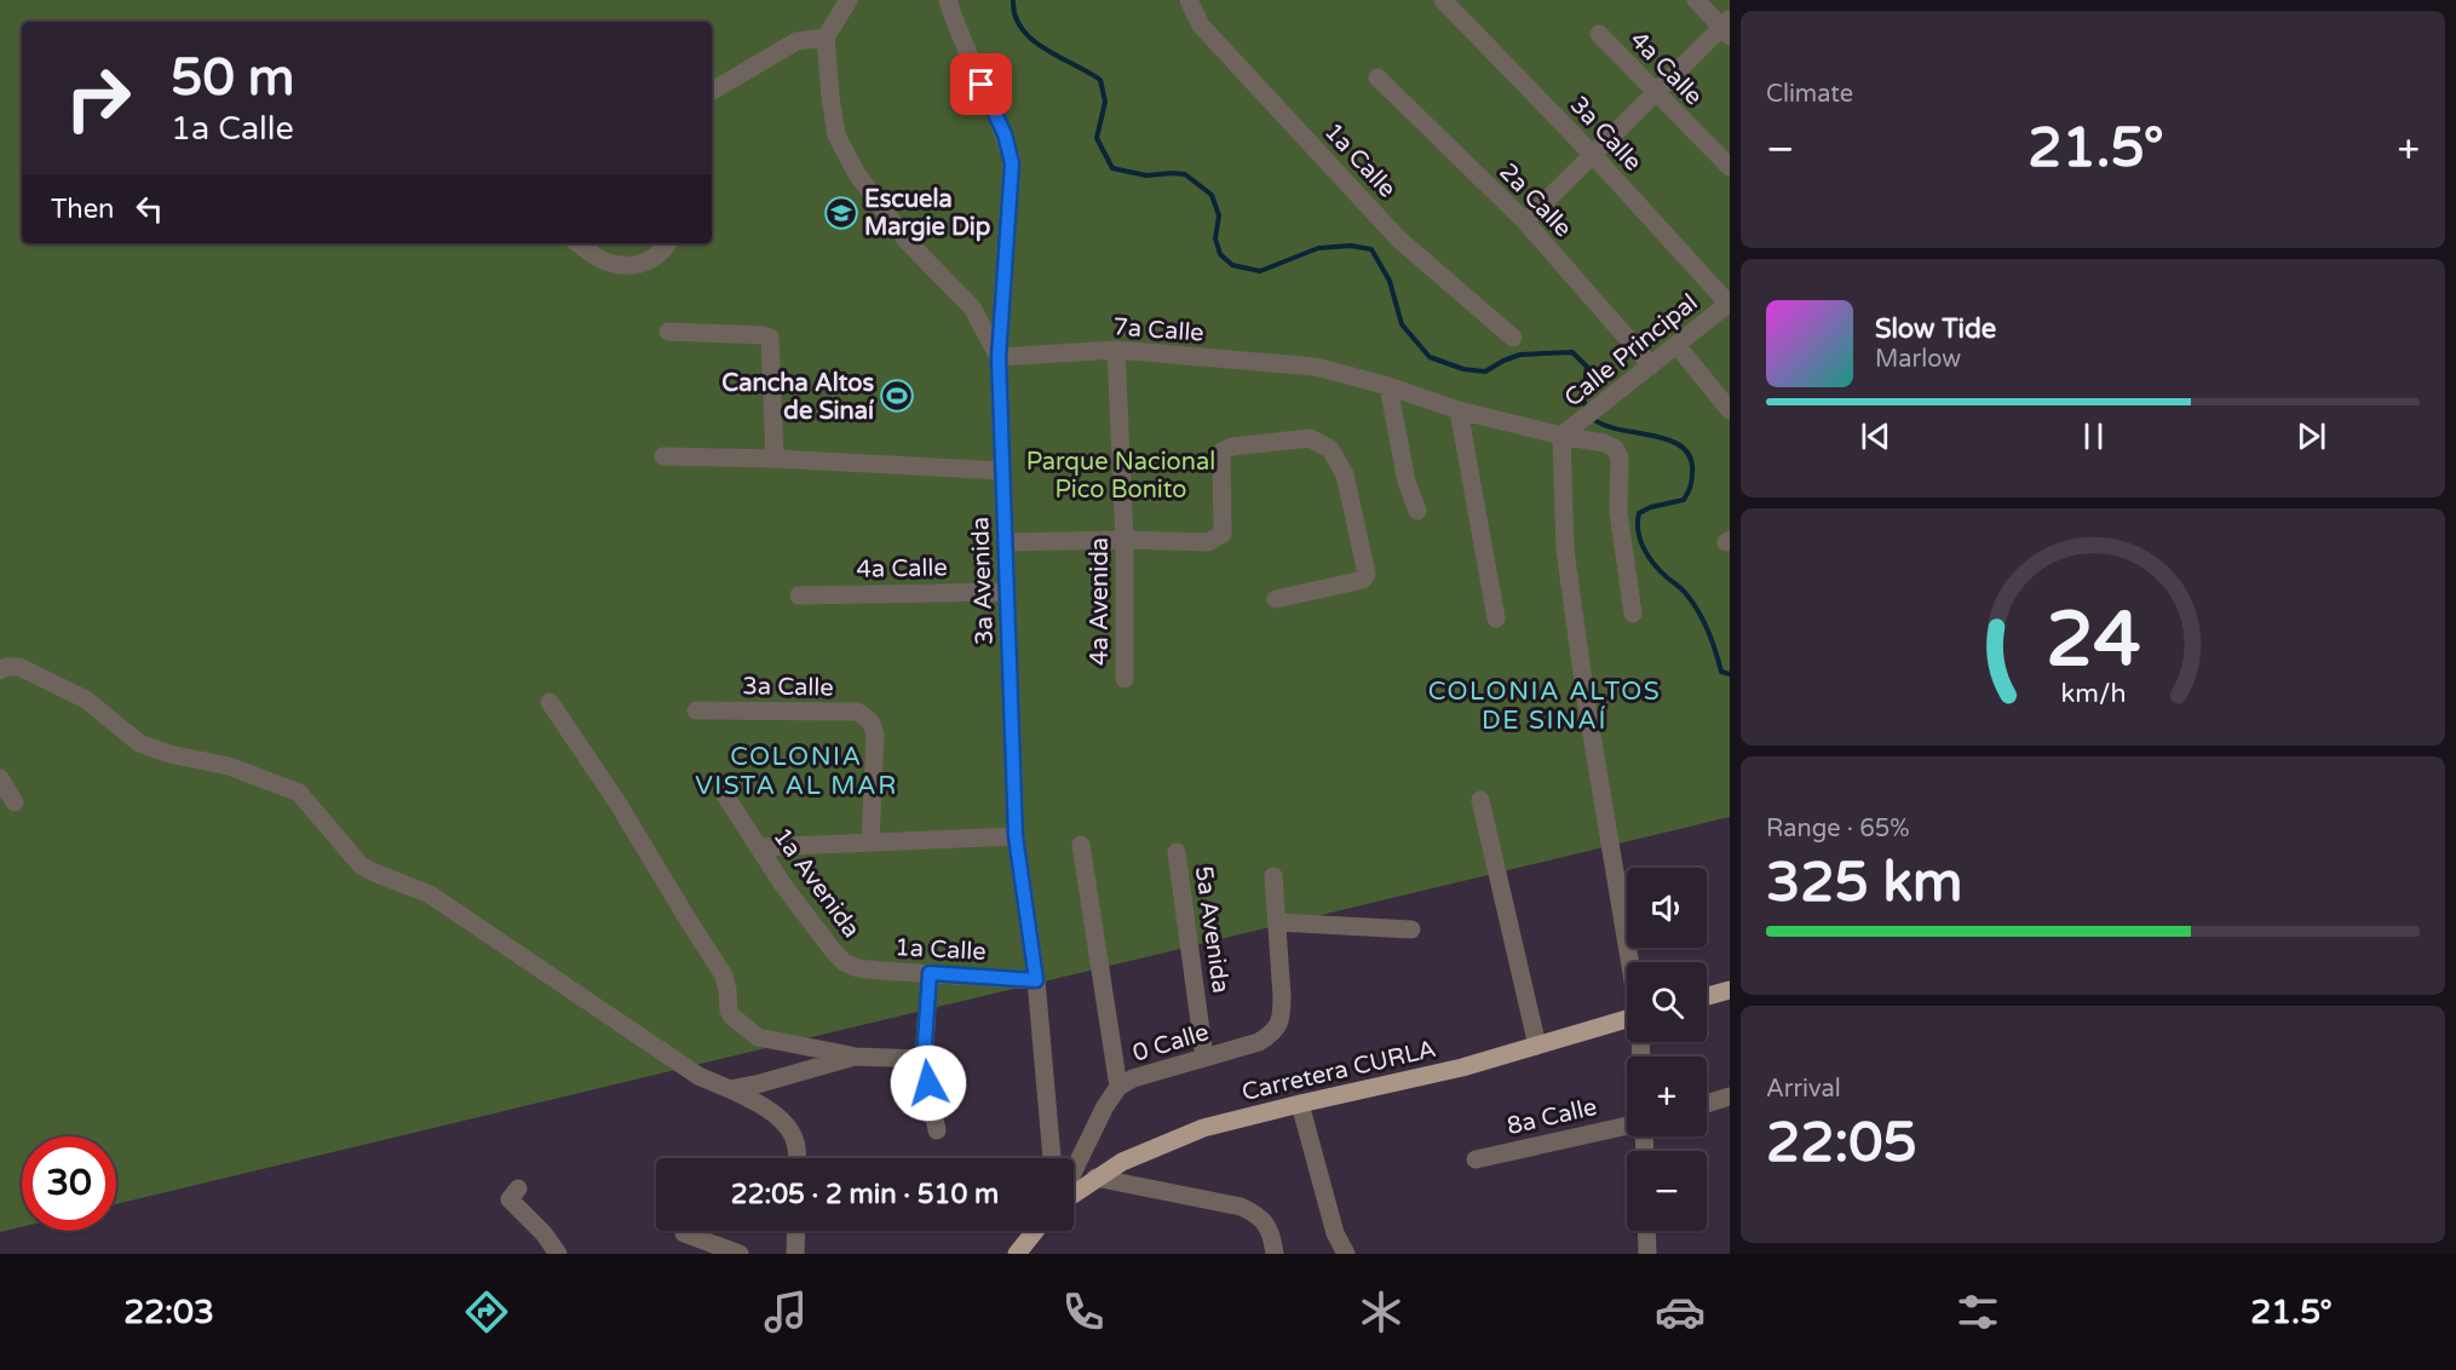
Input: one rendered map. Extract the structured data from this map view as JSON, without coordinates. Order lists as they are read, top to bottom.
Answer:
{
  "streets": {
    "main road": ["Carretera CURLA"],
    "street": [
      "4a Calle",
      "3a Calle",
      "1a Calle",
      "2a Calle",
      "7a Calle",
      "Calle Principal",
      "3a Avenida",
      "4a Avenida",
      "1a Avenida",
      "5a Avenida",
      "0 Calle",
      "8a Calle"
    ]
  },
  "crossings": [
    ["4a Calle", "3a Avenida"],
    ["3a Calle", "Calle Principal"],
    ["1a Calle", "3a Avenida"],
    ["1a Calle", "1a Avenida"],
    ["2a Calle", "Calle Principal"],
    ["7a Calle", "Calle Principal"],
    ["7a Calle", "3a Avenida"],
    ["7a Calle", "4a Avenida"],
    ["5a Avenida", "0 Calle"]
  ],
  "districts": ["COLONIA ALTOS DE SINAÍ", "COLONIA VISTA AL MAR"],
  "parks": ["Parque Nacional Pico Bonito"],
  "places": {
    "school or university": ["Escuela Margie Dip"],
    "sports": ["Cancha Altos de Sinaí"]
  },
  "page": {
    "tile": [
      "Climate",
      ["Range · 65%", "325 km"],
      ["Arrival", "22:05"]
    ],
    "turn": ["50 m", "1a Calle"],
    "heat": ["−", "21.5°", "+"],
    "then": "Then",
    "song": ["Slow Tide", "Marlow"],
    "map_buttons": ["+", "−"],
    "limit": "30",
    "trip": "22:05 · 2 min · 510 m",
    "tabs": ["22:03", "21.5°"],
    "gauge": ["24", "km/h"]
  }
}
